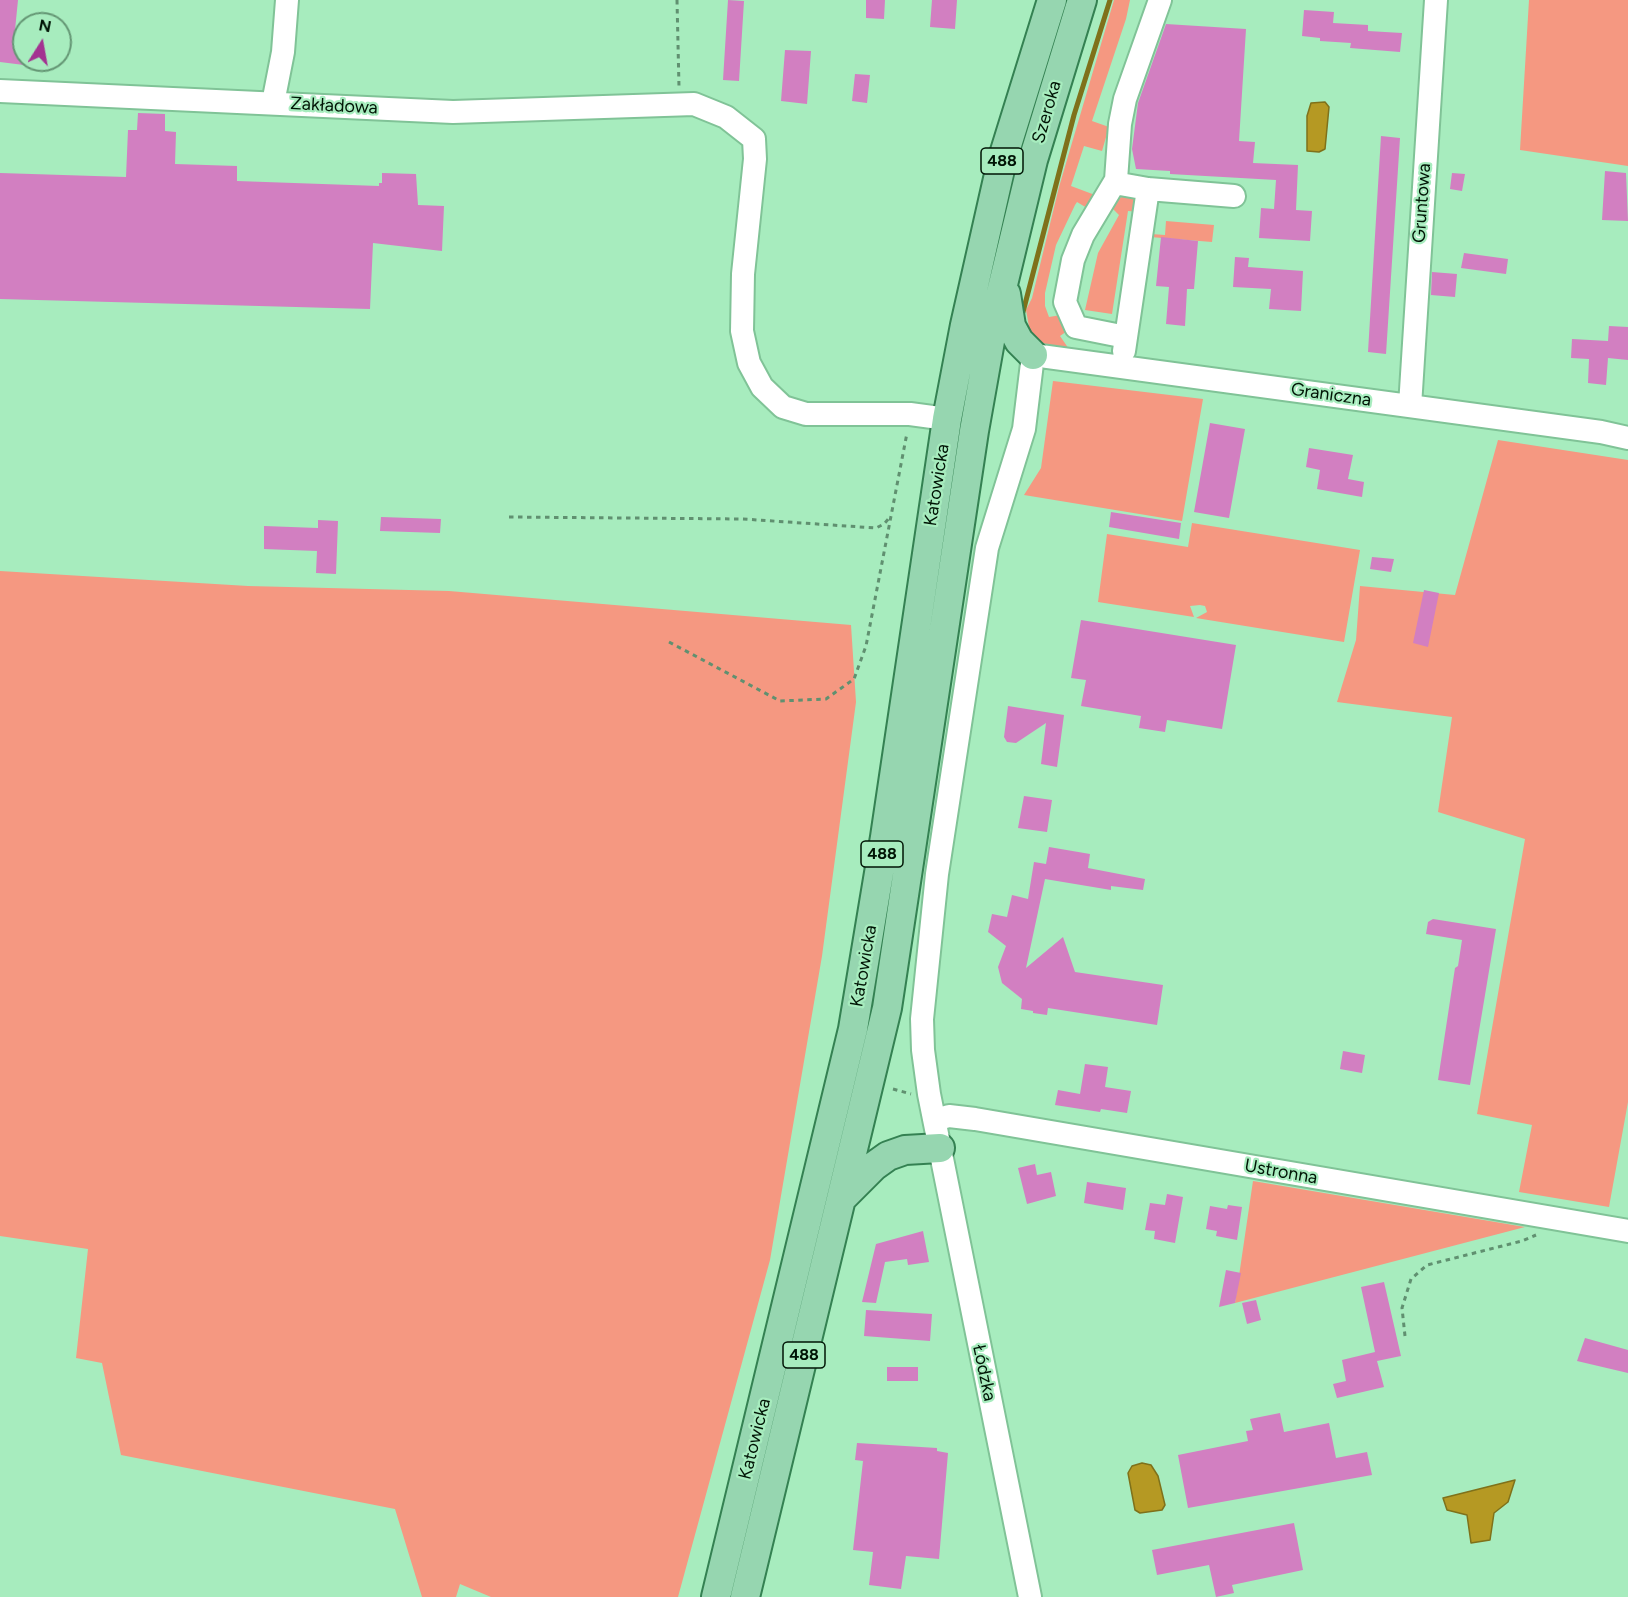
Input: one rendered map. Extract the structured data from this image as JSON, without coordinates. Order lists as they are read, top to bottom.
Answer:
{
  "streets": {
    "main road": ["Szeroka", "488", "Katowicka"],
    "street": [
      "Zakładowa",
      "Gruntowa",
      "Graniczna",
      "Ustronna",
      "Łódzka"
    ]
  },
  "crossings": [
    ["Szeroka", "Katowicka"],
    ["Gruntowa", "Graniczna"],
    ["Graniczna", "Łódzka"],
    ["Ustronna", "Łódzka"]
  ],
  "north": "top"
}
